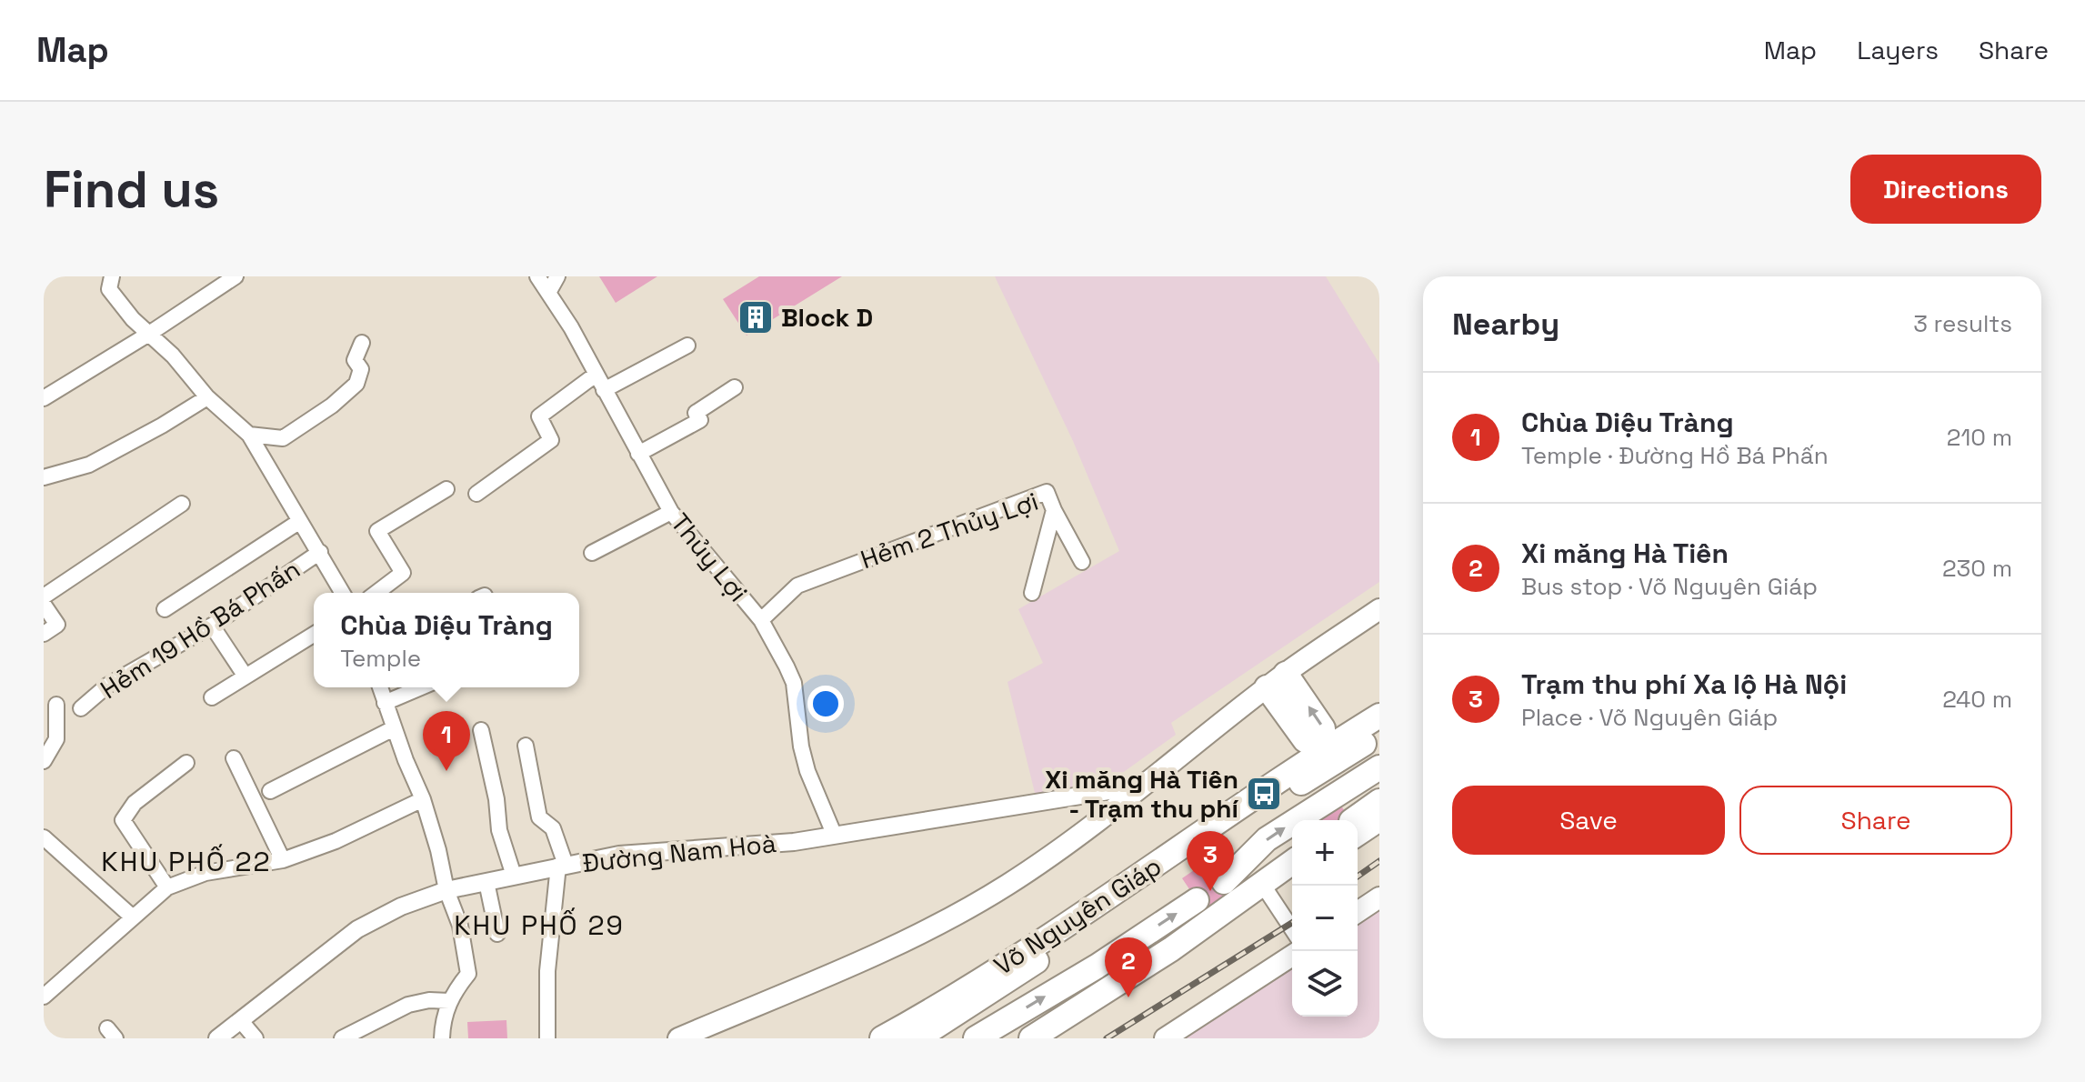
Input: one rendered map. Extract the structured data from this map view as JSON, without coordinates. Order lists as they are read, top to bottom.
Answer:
{
  "streets": {
    "highway": ["Võ Nguyên Giáp"],
    "street": [
      "Hẻm 2 Thủy Lợi",
      "Thủy Lợi",
      "Hẻm 19 Hồ Bá Phấn",
      "Đường Nam Hoà"
    ]
  },
  "crossings": [
    ["Hẻm 2 Thủy Lợi", "Thủy Lợi"],
    ["Thủy Lợi", "Đường Nam Hoà"]
  ],
  "districts": ["KHU PHỐ 22", "KHU PHỐ 29"],
  "places": {
    "building": ["Block D"],
    "bus stop": ["Xi măng Hà Tiên - Trạm thu phí"]
  },
  "page": {
    "header": "Map",
    "nav": ["Map", "Layers", "Share"],
    "buttons": [
      "Directions",
      ["Save", "Share"]
    ],
    "title": "Find us",
    "heading": ["Nearby", "3 results"],
    "list": [
      {
        "mark": "1",
        "name": "Chùa Diệu Tràng",
        "note": "Temple · Đường Hồ Bá Phấn",
        "value": "210 m"
      },
      {
        "mark": "2",
        "name": "Xi măng Hà Tiên",
        "note": "Bus stop · Võ Nguyên Giáp",
        "value": "230 m"
      },
      {
        "mark": "3",
        "name": "Trạm thu phí Xa lộ Hà Nội",
        "note": "Place · Võ Nguyên Giáp",
        "value": "240 m"
      }
    ],
    "popup": ["Chùa Diệu Tràng", "Temple"],
    "pins": ["1", "3", "2"],
    "map_buttons": ["+", "−"]
  }
}
